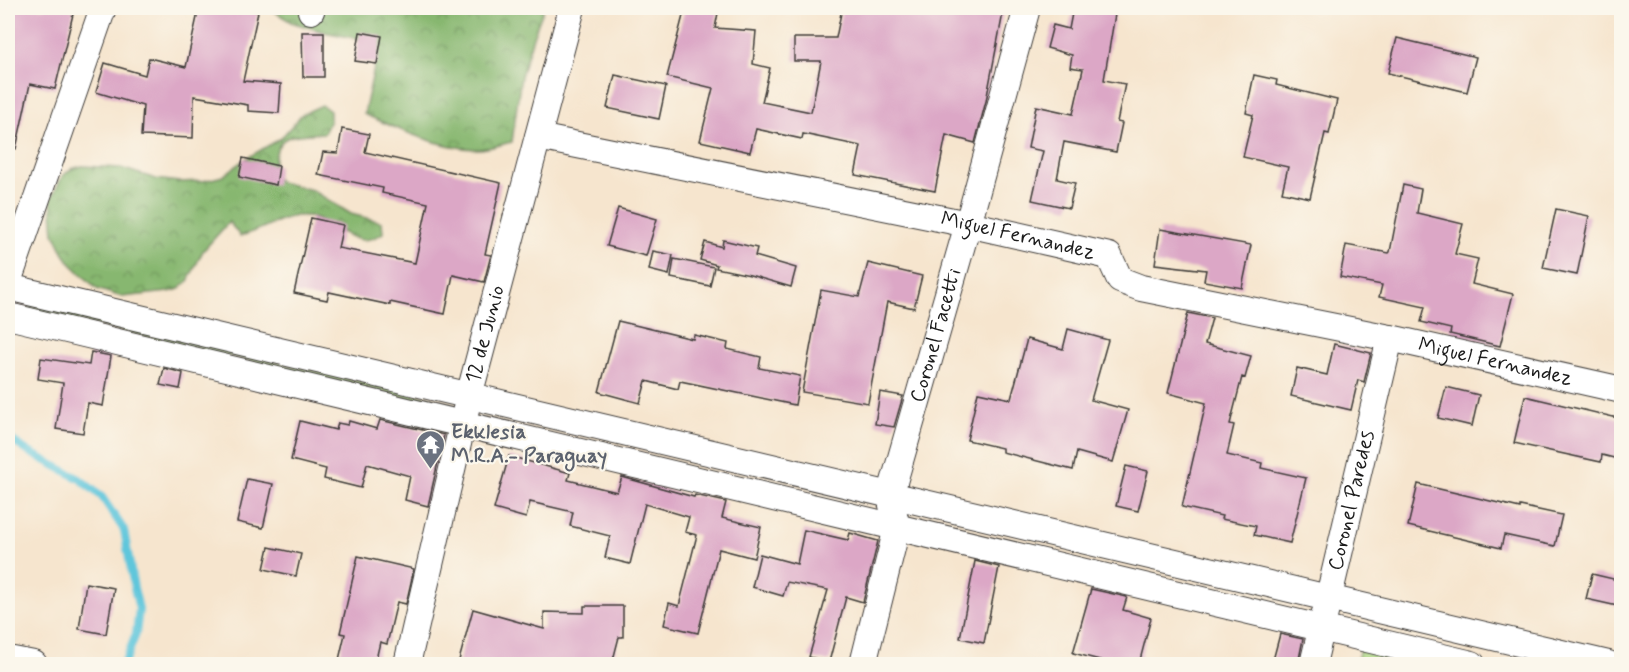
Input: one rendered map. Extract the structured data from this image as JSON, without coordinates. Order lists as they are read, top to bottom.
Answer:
{
  "streets": {
    "street": [
      "Miguel Fernandez",
      "12 de Junio",
      "Coronel Facetti",
      "Coronel Paredes"
    ]
  },
  "crossings": [
    ["Miguel Fernandez", "12 de Junio"],
    ["Miguel Fernandez", "Coronel Facetti"],
    ["Miguel Fernandez", "Coronel Paredes"]
  ],
  "places": {
    "temple": ["Ekklesia M.R.A.- Paraguay"]
  }
}
